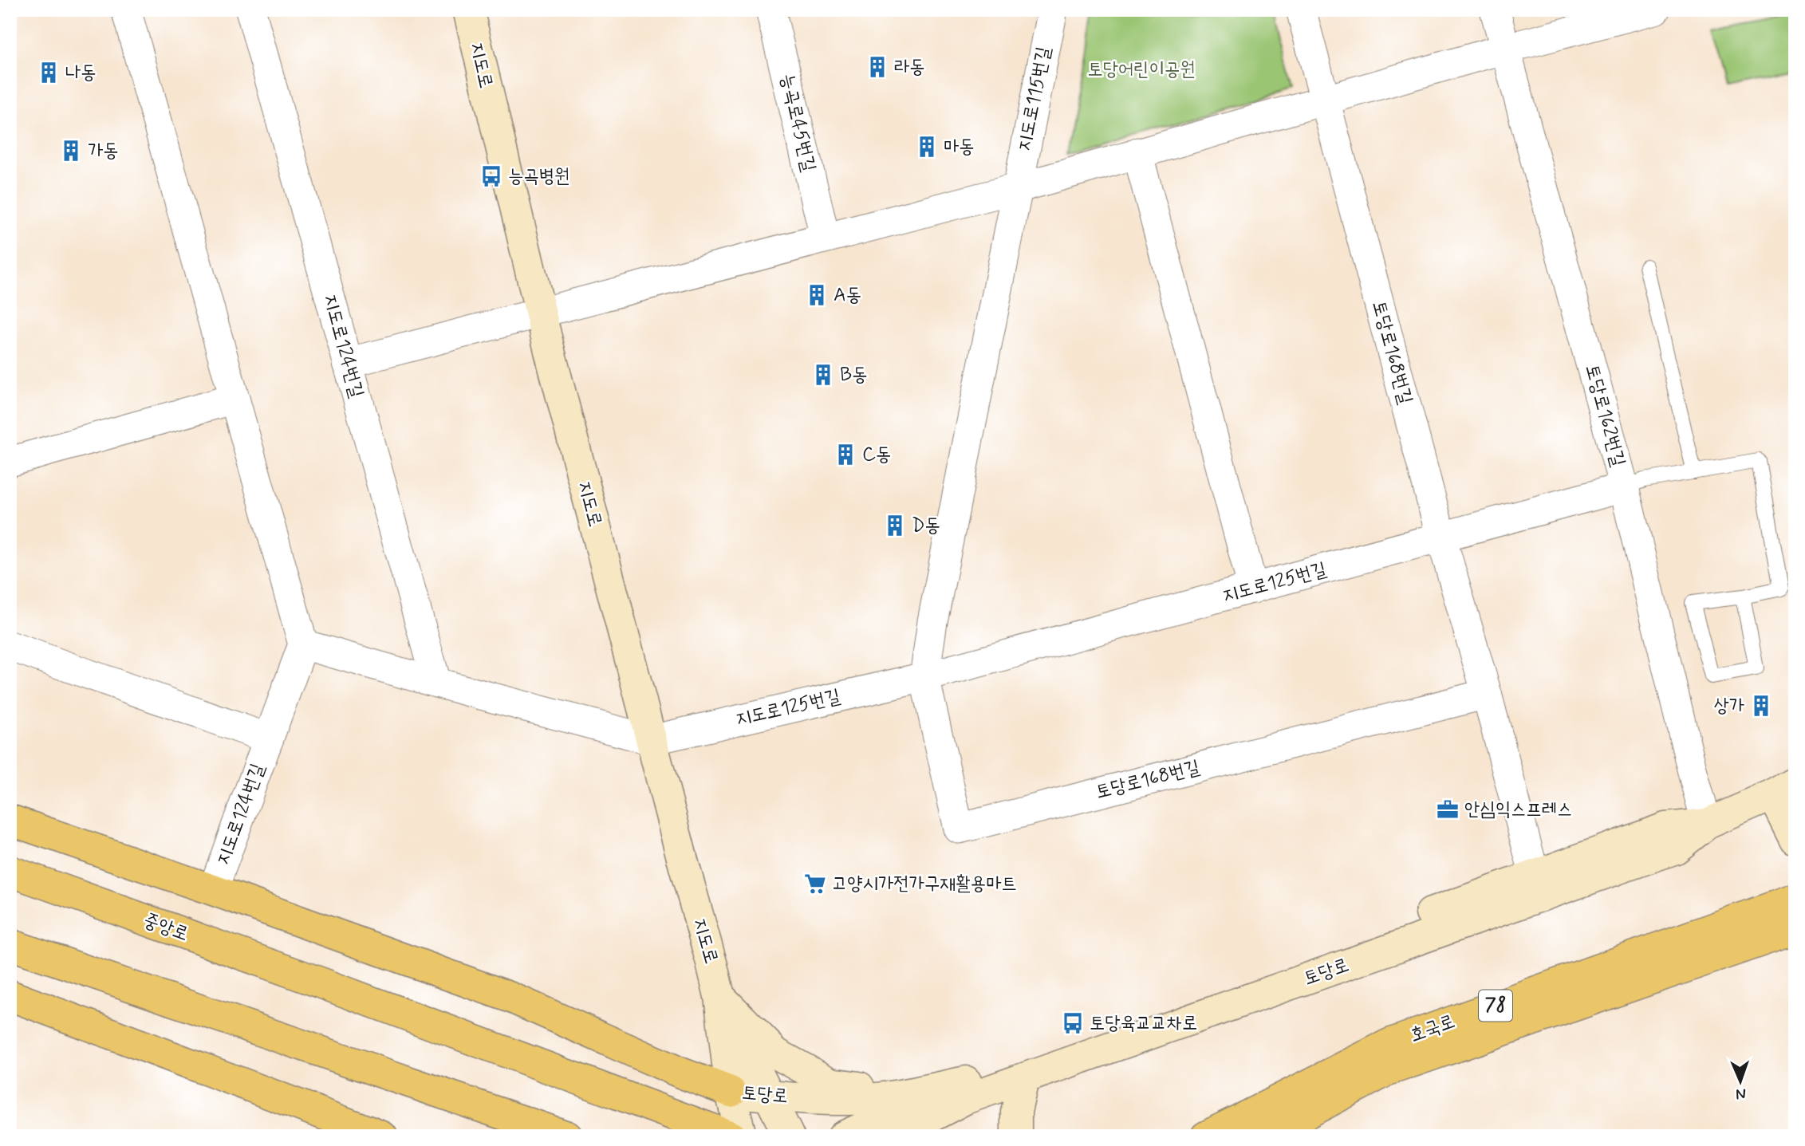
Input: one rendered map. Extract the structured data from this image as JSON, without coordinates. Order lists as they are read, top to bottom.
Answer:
{
  "streets": {
    "main road": [
      "지도로",
      "중앙로",
      "토당로",
      "78",
      "호국로"
    ],
    "street": [
      "지도로115번길",
      "능곡로45번길",
      "지도로124번길",
      "토당로168번길",
      "토당로162번길",
      "지도로125번길"
    ]
  },
  "crossings": [
    ["지도로", "지도로125번길"],
    ["지도로", "토당로"],
    ["토당로168번길", "지도로125번길"],
    ["토당로168번길", "토당로"],
    ["토당로162번길", "지도로125번길"],
    ["토당로162번길", "토당로"]
  ],
  "parks": ["토당어린이공원"],
  "places": {
    "building": [
      "라동",
      "나동",
      "마동",
      "가동",
      "A동",
      "B동",
      "C동",
      "D동",
      "상가"
    ],
    "bus stop": ["능곡병원", "토당육교교차로"],
    "office": ["안심익스프레스"],
    "supermarket": ["고양시가전가구재활용마트"]
  },
  "north": "bottom"
}
